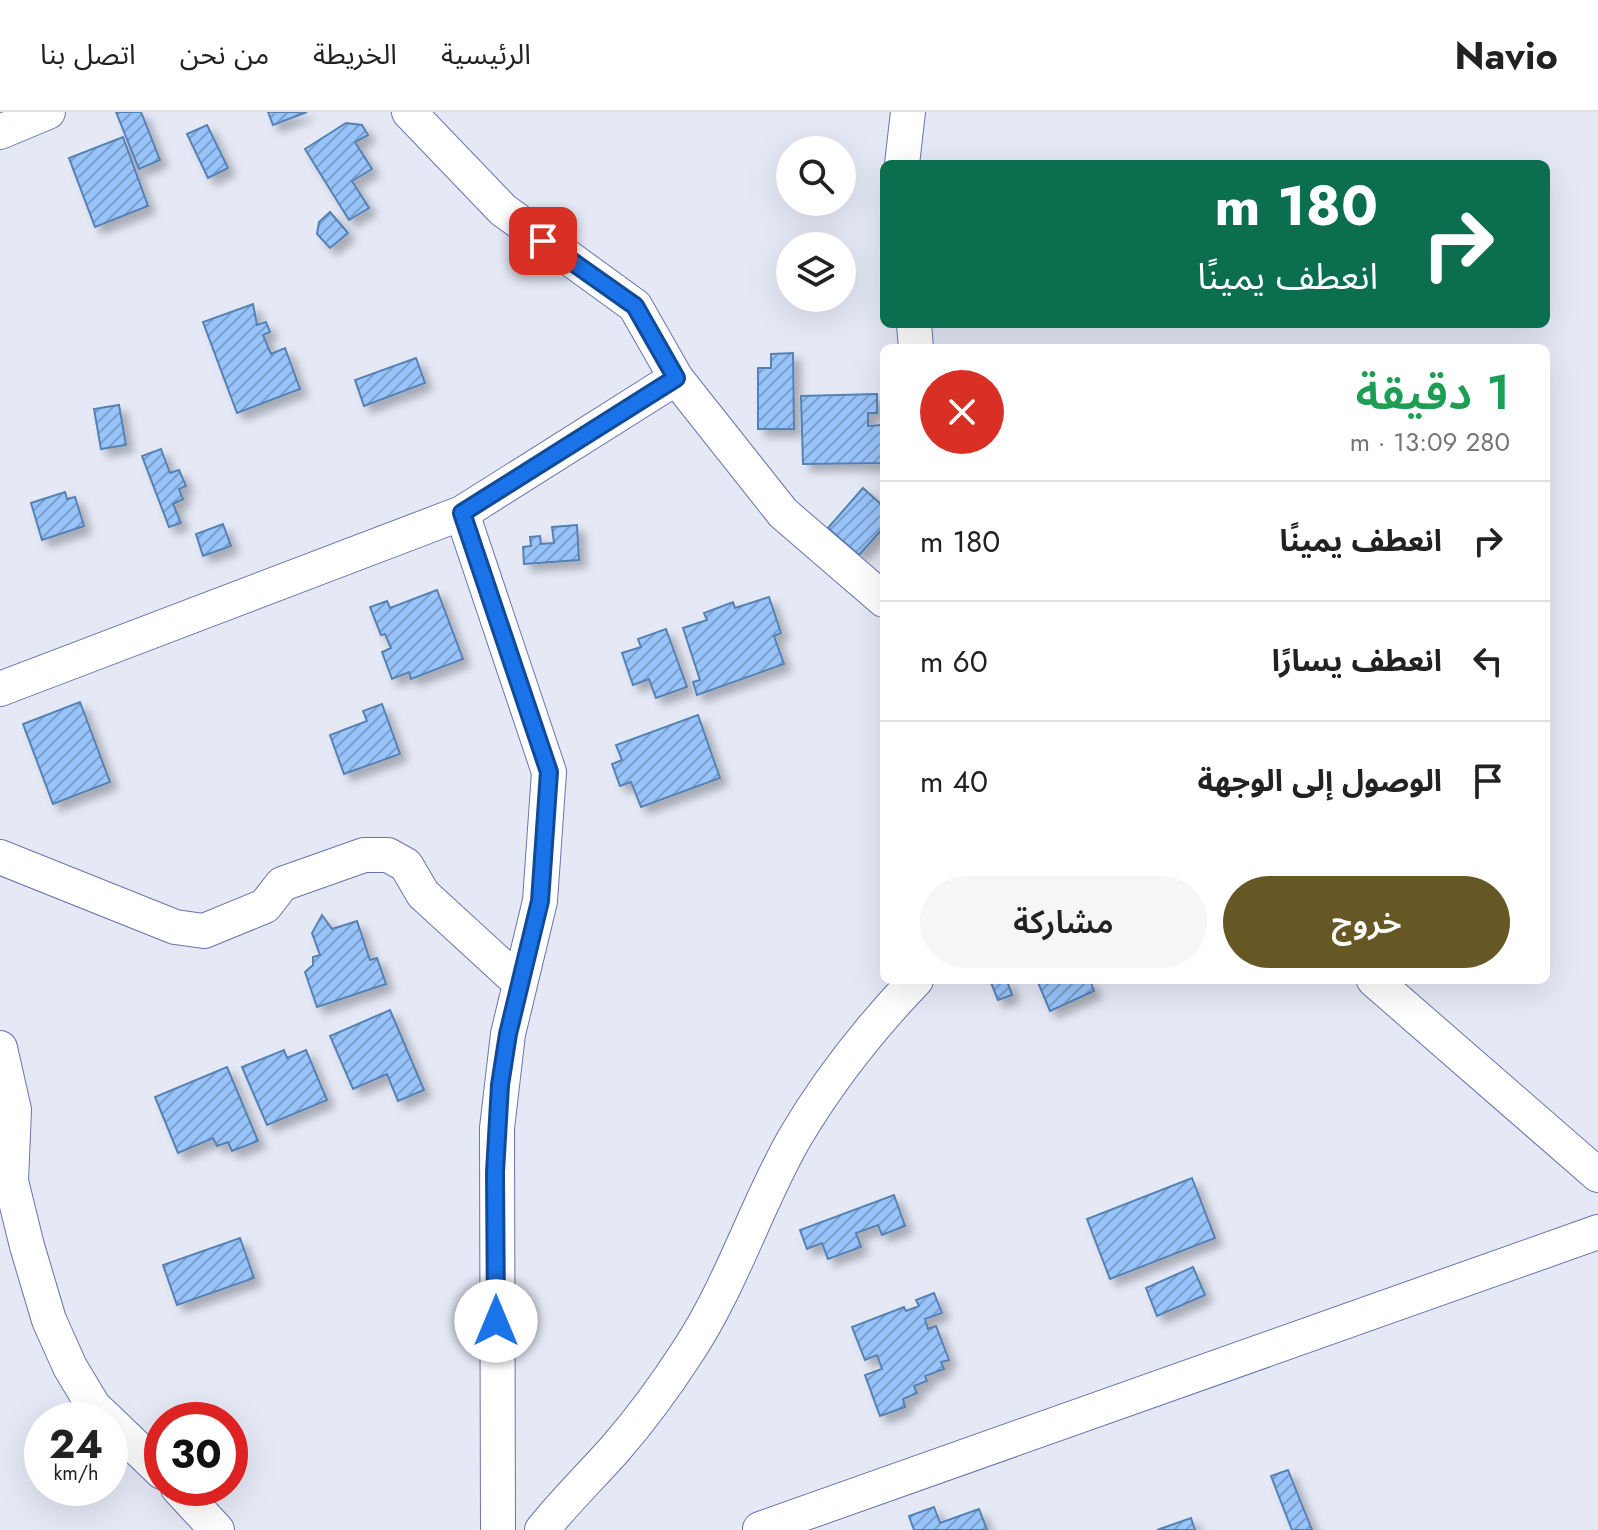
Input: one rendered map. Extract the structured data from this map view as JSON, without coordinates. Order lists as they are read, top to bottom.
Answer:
{
  "page": {
    "header": "Navio",
    "nav": [
      "الرئيسية",
      "الخريطة",
      "من نحن",
      "اتصل بنا"
    ],
    "turn": ["180 m", "انعطف يمينًا"],
    "heading": ["1 دقيقة", "280 m · 13:09"],
    "list": [
      {
        "name": "انعطف يمينًا",
        "value": "180 m"
      },
      {
        "name": "انعطف يسارًا",
        "value": "60 m"
      },
      {
        "name": "الوصول إلى الوجهة",
        "value": "40 m"
      }
    ],
    "buttons": ["خروج", "مشاركة"],
    "speed": "24 km/h",
    "limit": "30"
  }
}
